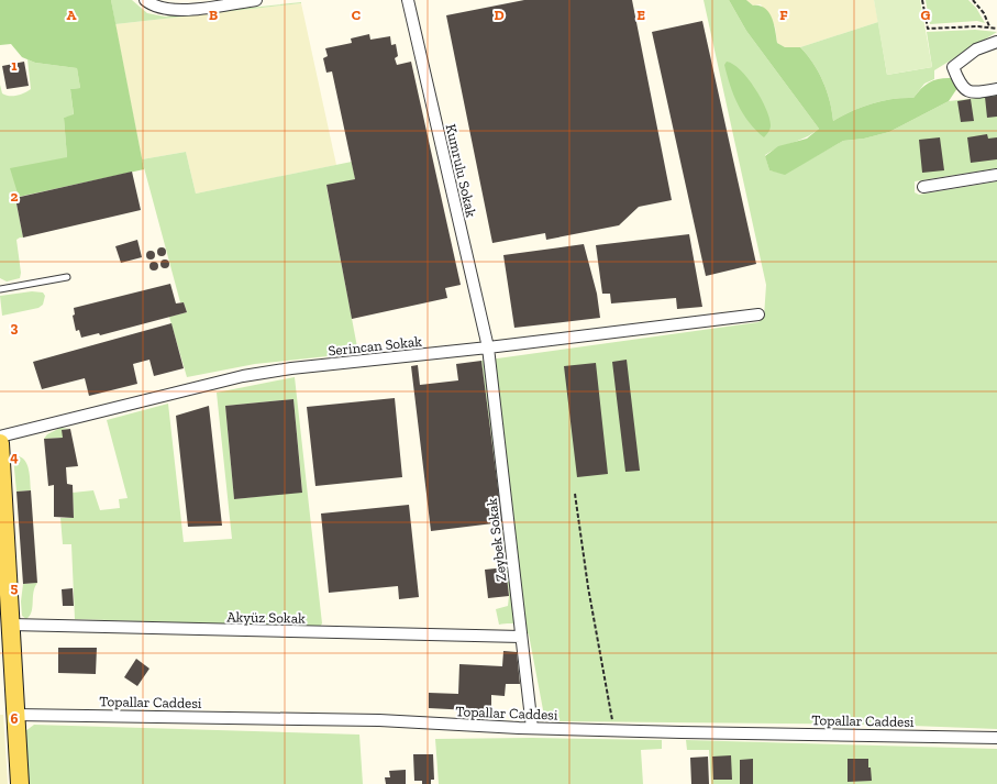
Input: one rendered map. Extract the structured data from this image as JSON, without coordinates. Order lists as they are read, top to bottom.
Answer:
{
  "streets": {
    "street": [
      "Kumrulu Sokak",
      "Serincan Sokak",
      "Zeybek Sokak",
      "Akyüz Sokak",
      "Topallar Caddesi"
    ]
  },
  "crossings": [
    ["Kumrulu Sokak", "Serincan Sokak"],
    ["Kumrulu Sokak", "Zeybek Sokak"],
    ["Serincan Sokak", "Zeybek Sokak"],
    ["Zeybek Sokak", "Akyüz Sokak"],
    ["Zeybek Sokak", "Topallar Caddesi"]
  ],
  "grid": {
    "columns": [
      "A",
      "B",
      "C",
      "D",
      "E",
      "F",
      "G"
    ],
    "rows": [
      "1",
      "2",
      "3",
      "4",
      "5",
      "6"
    ]
  }
}
